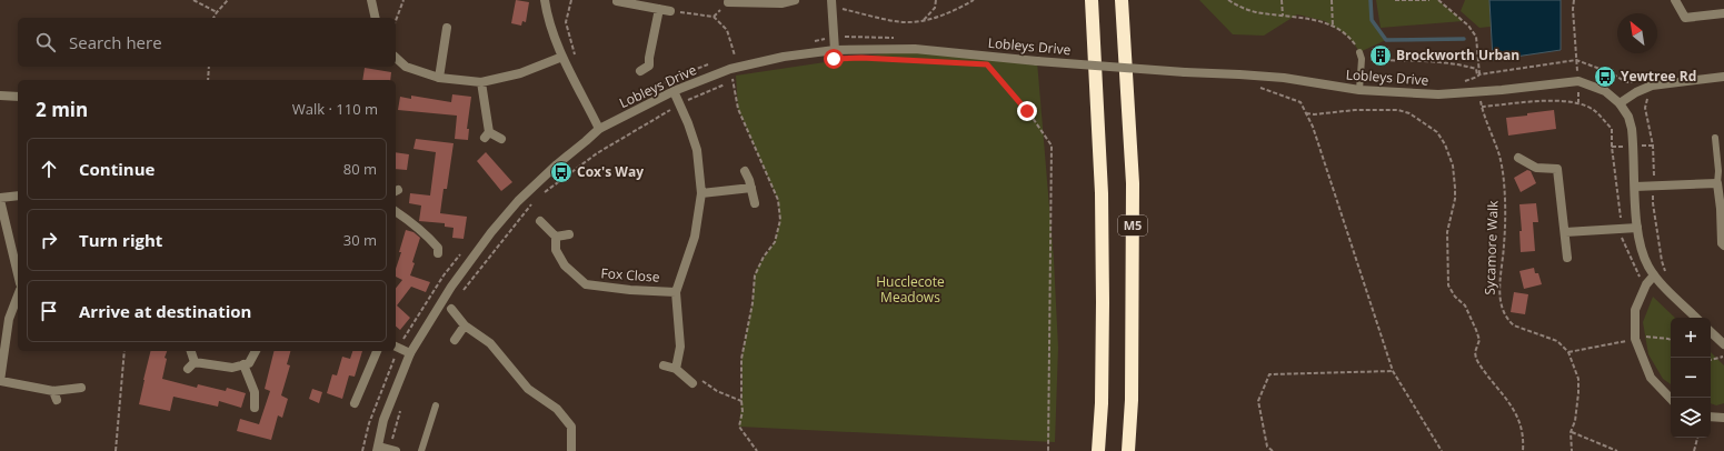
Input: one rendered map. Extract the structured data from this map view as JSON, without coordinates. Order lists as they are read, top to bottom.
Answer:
{
  "streets": {
    "highway": ["M5"],
    "street": ["Lobleys Drive", "Fox Close"],
    "path": ["Sycamore Walk"]
  },
  "parks": ["Hucclecote Meadows"],
  "places": {
    "building": ["Brockworth Urban"],
    "bus stop": ["Yewtree Rd", "Cox's Way"]
  },
  "north": "top left",
  "page": {
    "search": "Search here",
    "heading": ["2 min", "Walk · 110 m"],
    "list": [
      ["Continue", "80 m"],
      ["Turn right", "30 m"],
      "Arrive at destination"
    ],
    "map_buttons": ["+", "−"]
  }
}
